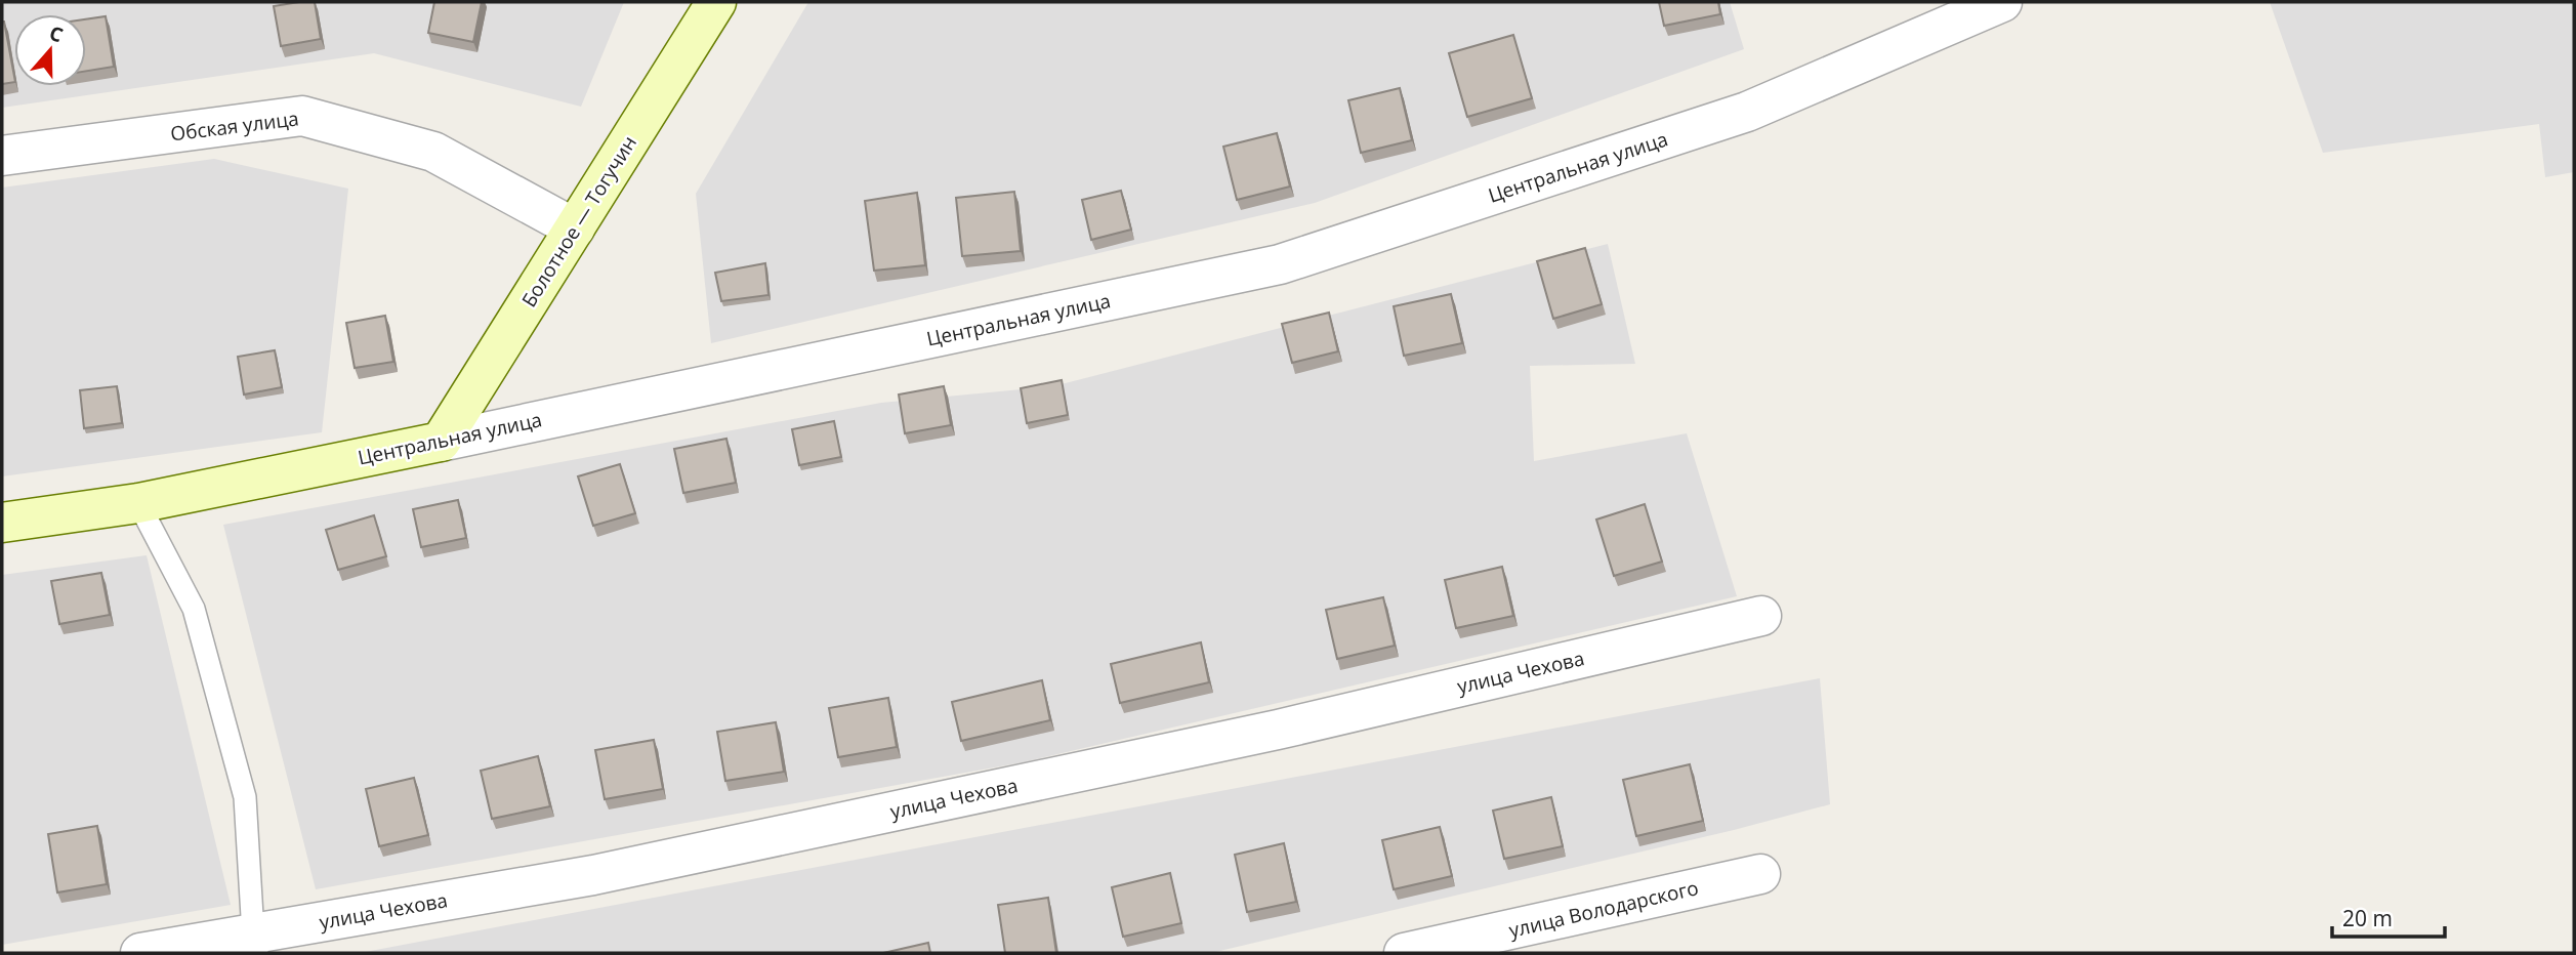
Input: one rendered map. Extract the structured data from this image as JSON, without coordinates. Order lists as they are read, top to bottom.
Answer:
{
  "streets": {
    "main road": ["Центральная улица", "Болотное — Тогучин"],
    "street": ["Обская улица", "улица Чехова", "улица Володарского"]
  },
  "crossings": [
    ["Обская улица", "Болотное — Тогучин"],
    ["Центральная улица", "Болотное — Тогучин"]
  ],
  "scale_bar": "20 m",
  "north": "top"
}
